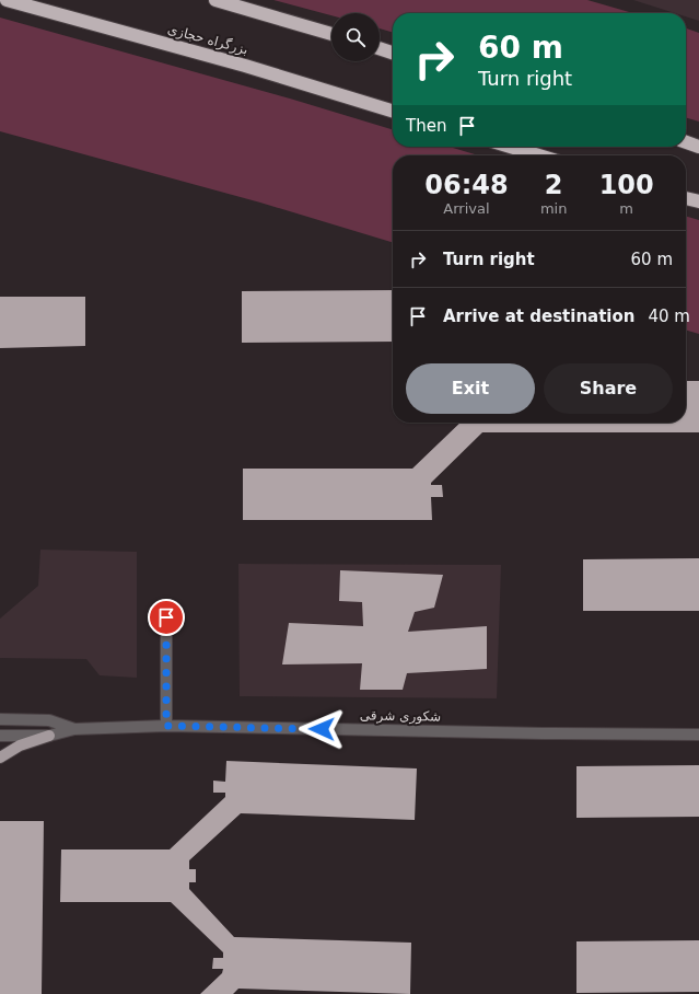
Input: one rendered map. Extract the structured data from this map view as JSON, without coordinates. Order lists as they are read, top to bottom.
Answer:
{
  "streets": {
    "highway": ["بزرگراه حجازی"],
    "street": ["شکوری شرقی"]
  },
  "page": {
    "turn": ["60 m", "Turn right"],
    "then": "Then",
    "eta": [
      "06:48",
      "Arrival",
      "2",
      "min",
      "100",
      "m"
    ],
    "list": [
      {
        "name": "Turn right",
        "value": "60 m"
      },
      {
        "name": "Arrive at destination",
        "value": "40 m"
      }
    ],
    "buttons": ["Exit", "Share"]
  }
}
